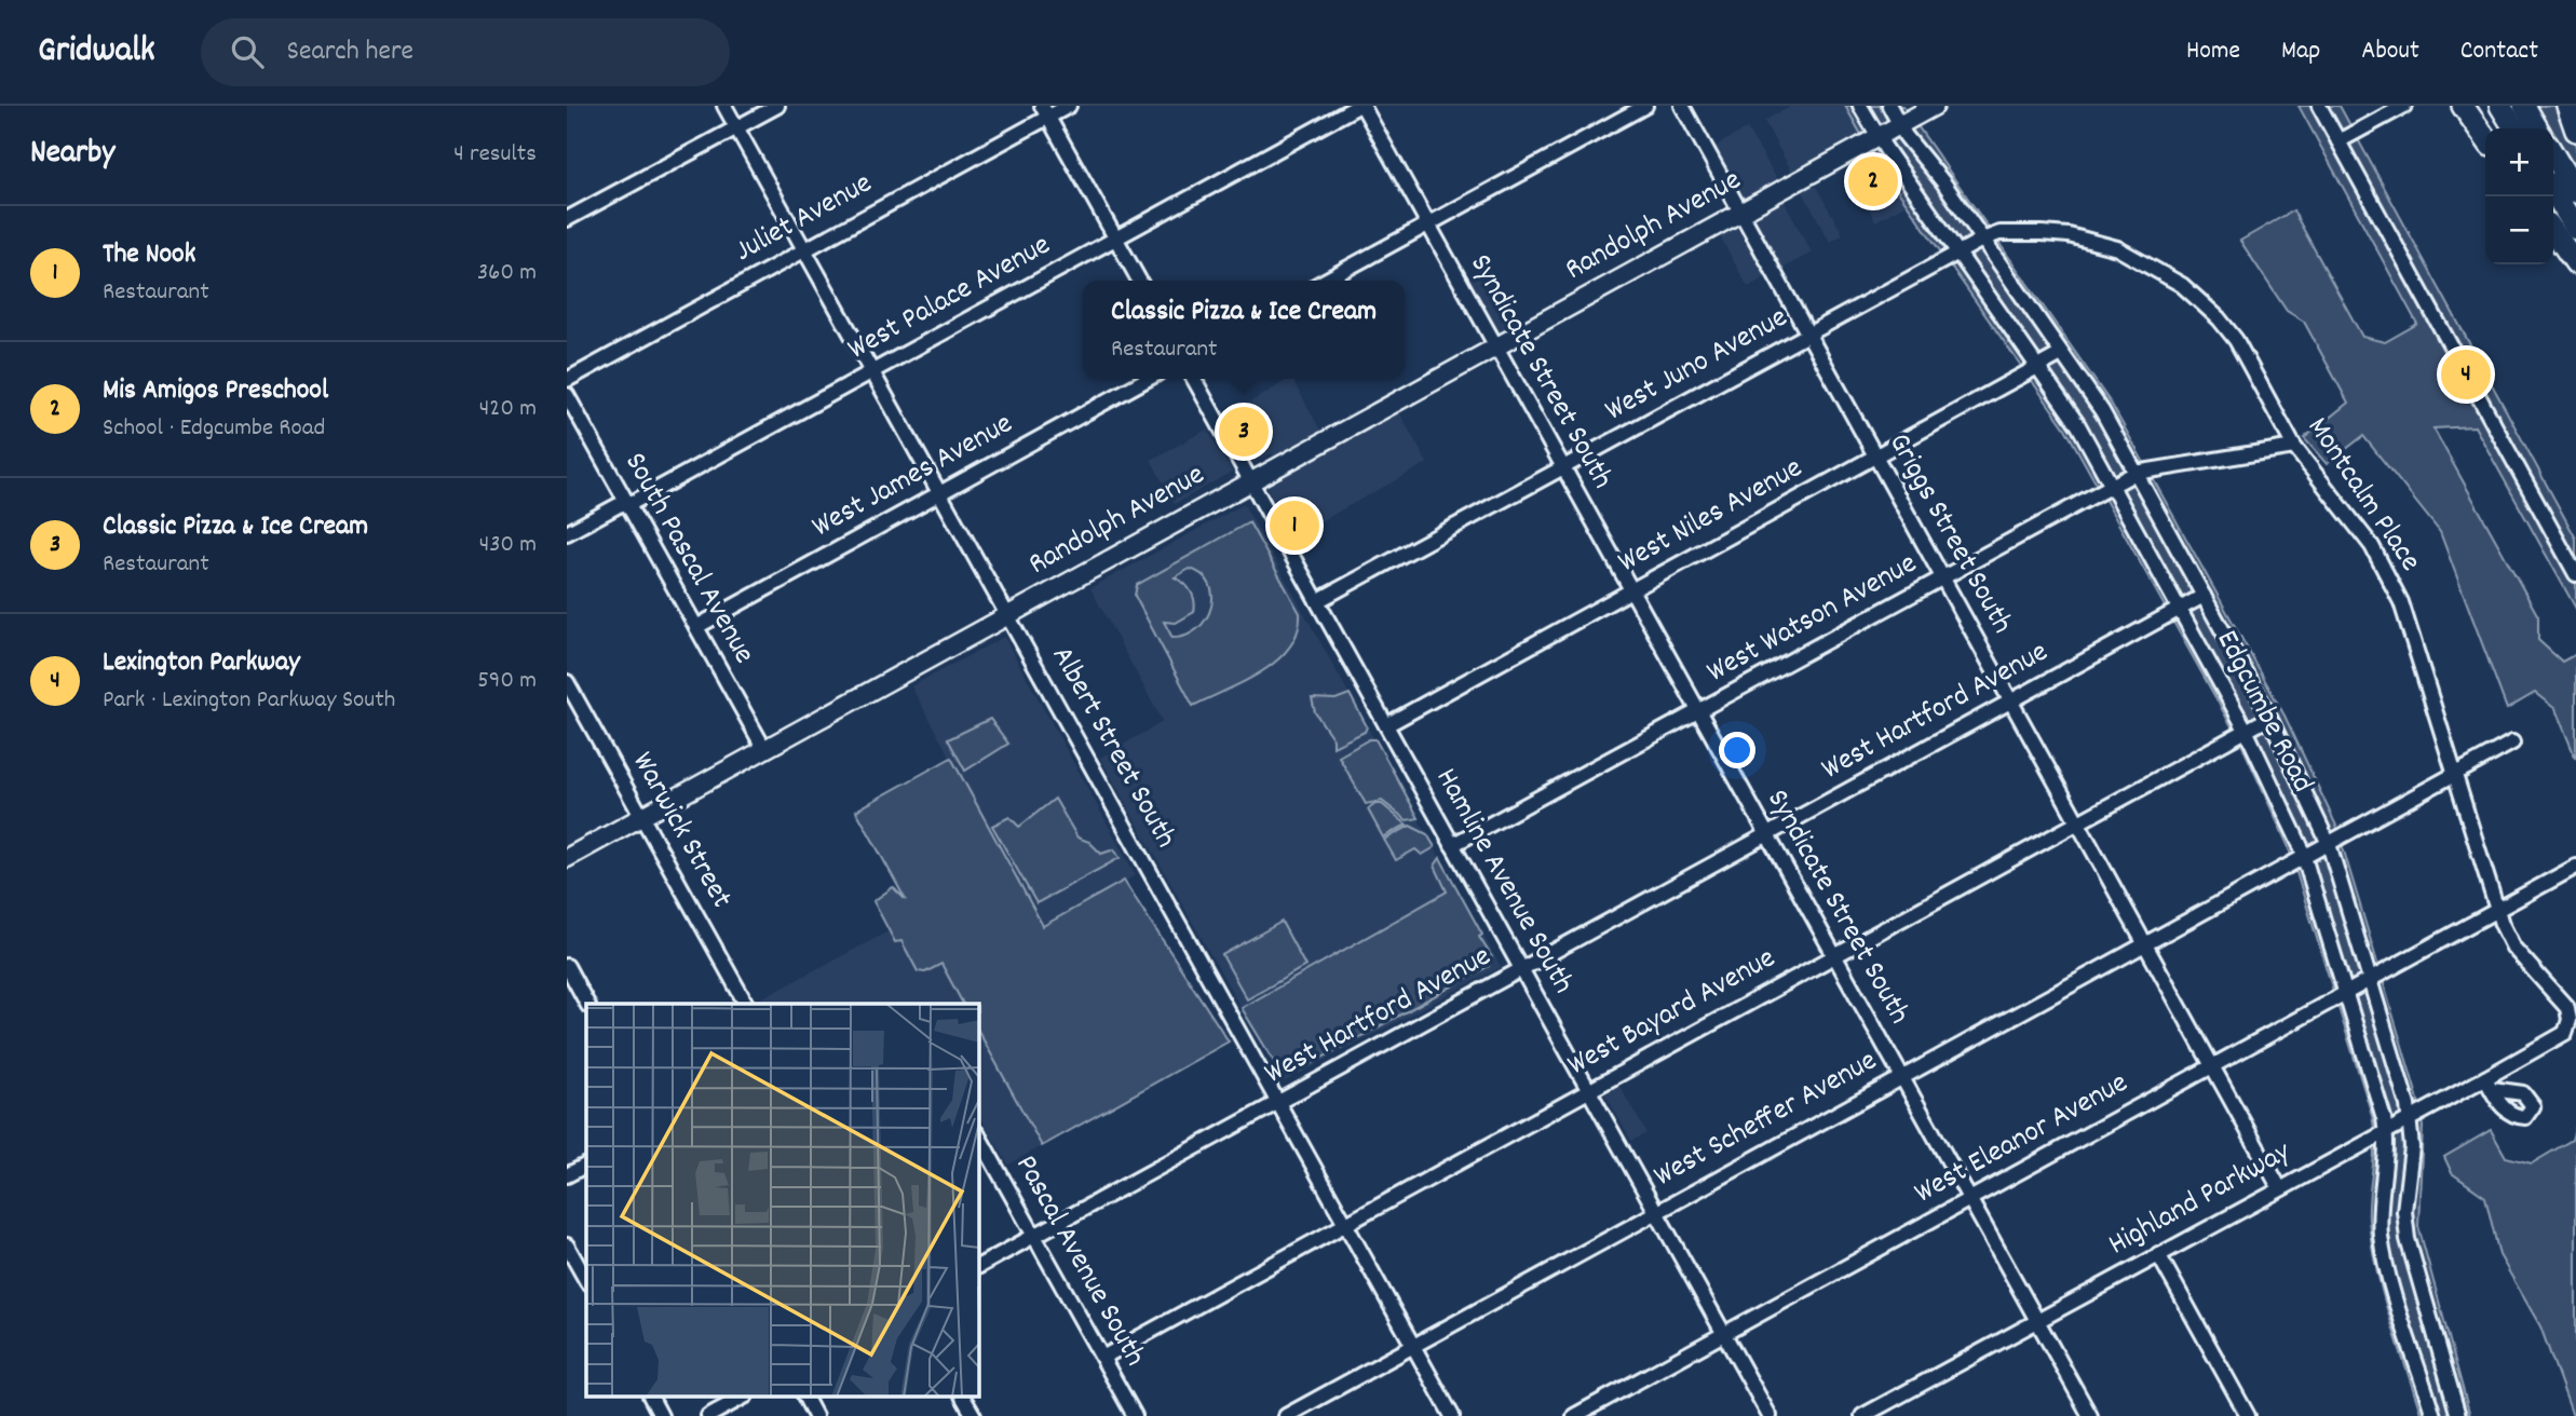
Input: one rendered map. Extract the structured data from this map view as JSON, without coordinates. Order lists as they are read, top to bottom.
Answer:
{
  "streets": {
    "main road": ["Randolph Avenue"],
    "street": [
      "Juliet Avenue",
      "West Palace Avenue",
      "West Juno Avenue",
      "Syndicate Street South",
      "West James Avenue",
      "Montcalm Place",
      "West Niles Avenue",
      "Griggs Street South",
      "South Pascal Avenue",
      "West Watson Avenue",
      "West Hartford Avenue",
      "Edgcumbe Road",
      "Albert Street South",
      "Warwick Street",
      "Hamline Avenue South",
      "West Bayard Avenue",
      "West Scheffer Avenue",
      "West Eleanor Avenue",
      "Highland Parkway",
      "Pascal Avenue South"
    ]
  },
  "crossings": [
    ["Juliet Avenue", "Albert Street South"],
    ["Randolph Avenue", "Syndicate Street South"],
    ["Randolph Avenue", "Griggs Street South"],
    ["Randolph Avenue", "South Pascal Avenue"],
    ["Randolph Avenue", "Edgcumbe Road"],
    ["Randolph Avenue", "Albert Street South"],
    ["Randolph Avenue", "Warwick Street"],
    ["Randolph Avenue", "Hamline Avenue South"],
    ["West Palace Avenue", "Syndicate Street South"],
    ["West Palace Avenue", "South Pascal Avenue"],
    ["West Palace Avenue", "Albert Street South"],
    ["West Juno Avenue", "Syndicate Street South"],
    ["West Juno Avenue", "Montcalm Place"],
    ["West Juno Avenue", "Griggs Street South"],
    ["West Juno Avenue", "Edgcumbe Road"],
    ["West Juno Avenue", "Hamline Avenue South"],
    ["Syndicate Street South", "West Niles Avenue"],
    ["Syndicate Street South", "West Watson Avenue"],
    ["Syndicate Street South", "West Hartford Avenue"],
    ["Syndicate Street South", "West Bayard Avenue"],
    ["Syndicate Street South", "West Scheffer Avenue"],
    ["Syndicate Street South", "West Eleanor Avenue"],
    ["Syndicate Street South", "Highland Parkway"],
    ["West James Avenue", "South Pascal Avenue"],
    ["West James Avenue", "Albert Street South"],
    ["Montcalm Place", "West Watson Avenue"],
    ["Montcalm Place", "Edgcumbe Road"],
    ["Montcalm Place", "West Scheffer Avenue"],
    ["Montcalm Place", "West Eleanor Avenue"],
    ["Montcalm Place", "Highland Parkway"],
    ["West Niles Avenue", "Griggs Street South"],
    ["West Niles Avenue", "Edgcumbe Road"],
    ["West Niles Avenue", "Hamline Avenue South"],
    ["Griggs Street South", "West Watson Avenue"],
    ["Griggs Street South", "West Hartford Avenue"],
    ["Griggs Street South", "West Bayard Avenue"],
    ["Griggs Street South", "West Scheffer Avenue"],
    ["Griggs Street South", "West Eleanor Avenue"],
    ["Griggs Street South", "Highland Parkway"],
    ["West Watson Avenue", "Edgcumbe Road"],
    ["West Watson Avenue", "Hamline Avenue South"],
    ["West Hartford Avenue", "Edgcumbe Road"],
    ["West Hartford Avenue", "Albert Street South"],
    ["West Hartford Avenue", "Hamline Avenue South"],
    ["West Hartford Avenue", "Pascal Avenue South"],
    ["Edgcumbe Road", "West Bayard Avenue"],
    ["Edgcumbe Road", "West Scheffer Avenue"],
    ["Edgcumbe Road", "West Eleanor Avenue"],
    ["Edgcumbe Road", "Highland Parkway"],
    ["Albert Street South", "West Bayard Avenue"],
    ["Albert Street South", "West Scheffer Avenue"],
    ["Hamline Avenue South", "West Bayard Avenue"],
    ["Hamline Avenue South", "West Scheffer Avenue"],
    ["Hamline Avenue South", "West Eleanor Avenue"],
    ["West Bayard Avenue", "Pascal Avenue South"]
  ],
  "page": {
    "header": "Gridwalk",
    "search": "Search here",
    "nav": [
      "Home",
      "Map",
      "About",
      "Contact"
    ],
    "heading": ["Nearby", "4 results"],
    "map_buttons": ["+", "−"],
    "pins": [
      "2",
      "4",
      "3",
      "1"
    ],
    "list": [
      {
        "mark": "1",
        "name": "The Nook",
        "note": "Restaurant",
        "value": "360 m"
      },
      {
        "mark": "2",
        "name": "Mis Amigos Preschool",
        "note": "School · Edgcumbe Road",
        "value": "420 m"
      },
      {
        "mark": "3",
        "name": "Classic Pizza & Ice Cream",
        "note": "Restaurant",
        "value": "430 m"
      },
      {
        "mark": "4",
        "name": "Lexington Parkway",
        "note": "Park · Lexington Parkway South",
        "value": "590 m"
      }
    ],
    "popup": ["Classic Pizza & Ice Cream", "Restaurant"]
  }
}
